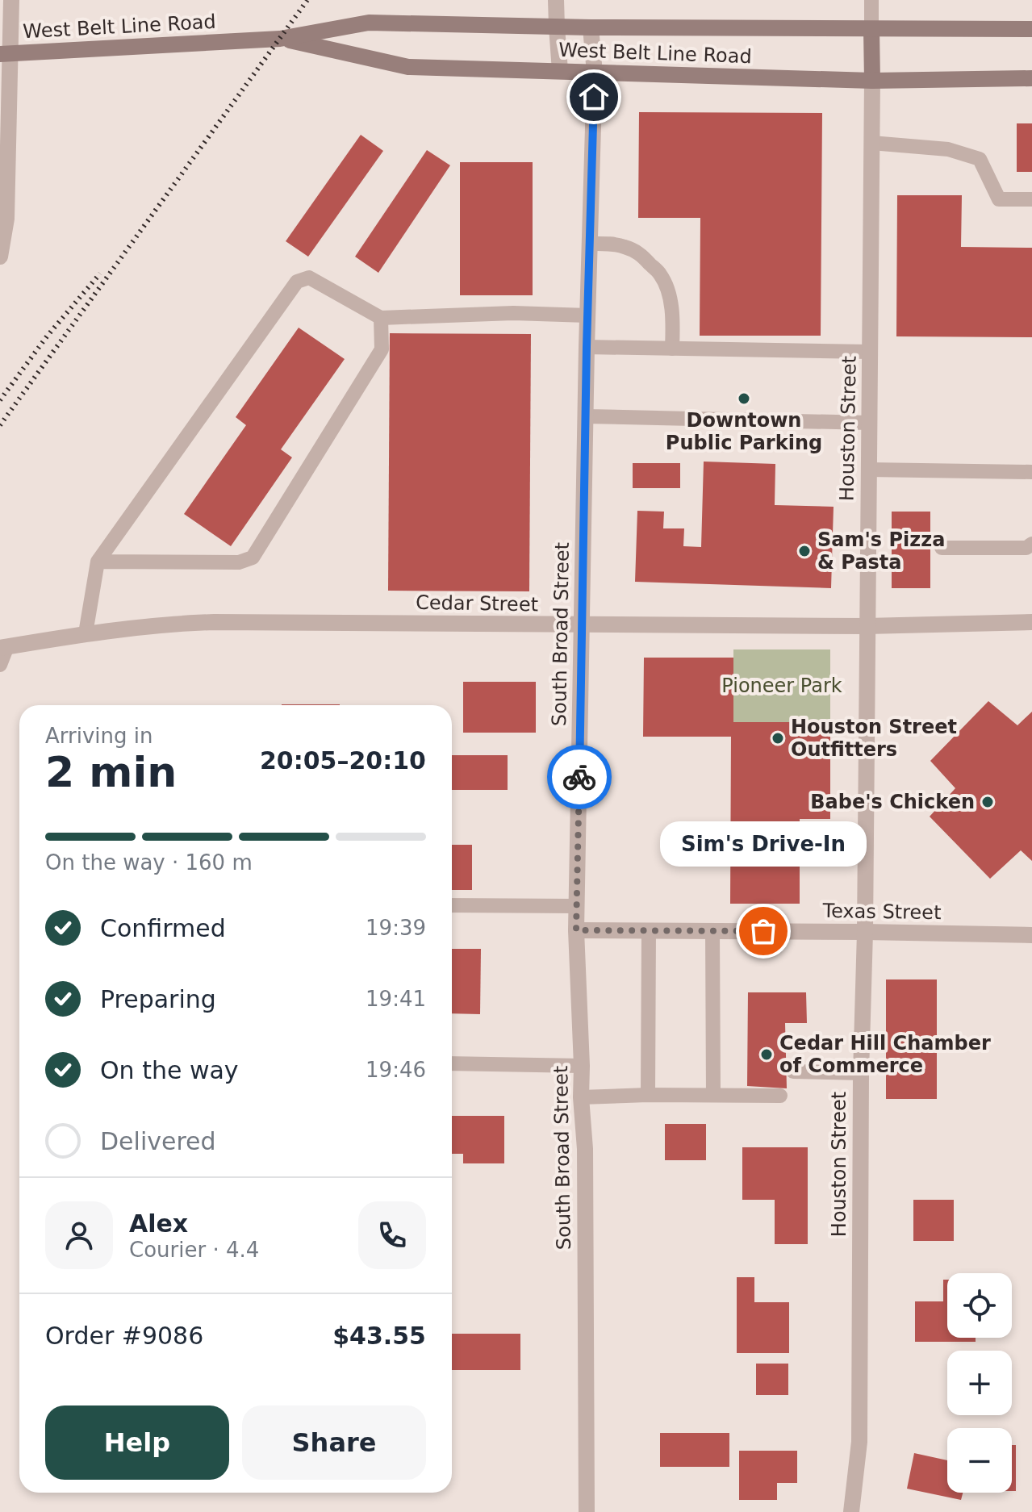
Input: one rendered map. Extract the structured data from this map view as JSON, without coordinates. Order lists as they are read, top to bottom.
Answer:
{
  "streets": {
    "main road": ["West Belt Line Road"],
    "street": [
      "Houston Street",
      "Cedar Street",
      "South Broad Street",
      "Texas Street"
    ]
  },
  "crossings": [
    ["West Belt Line Road", "Houston Street"],
    ["West Belt Line Road", "South Broad Street"],
    ["Houston Street", "Cedar Street"],
    ["Houston Street", "Texas Street"],
    ["Cedar Street", "South Broad Street"],
    ["South Broad Street", "Texas Street"]
  ],
  "parks": ["Pioneer Park"],
  "places": [
    "Downtown Public Parking",
    "Sam's Pizza & Pasta",
    "Houston Street Outfitters",
    "Babe's Chicken",
    "Sim's Drive-In",
    "Cedar Hill Chamber of Commerce"
  ],
  "page": {
    "heading": ["2 min", "Arriving in", "20:05–20:10"],
    "panel": [
      "Alex",
      "Courier · 4.4",
      "Order #9086",
      "$43.55"
    ],
    "bar": "On the way · 160 m",
    "bubble": "Sim's Drive-In",
    "list": [
      ["Confirmed", "19:39"],
      ["Preparing", "19:41"],
      ["On the way", "19:46"],
      "Delivered"
    ],
    "map_buttons": ["+", "−"],
    "buttons": ["Help", "Share"]
  }
}
